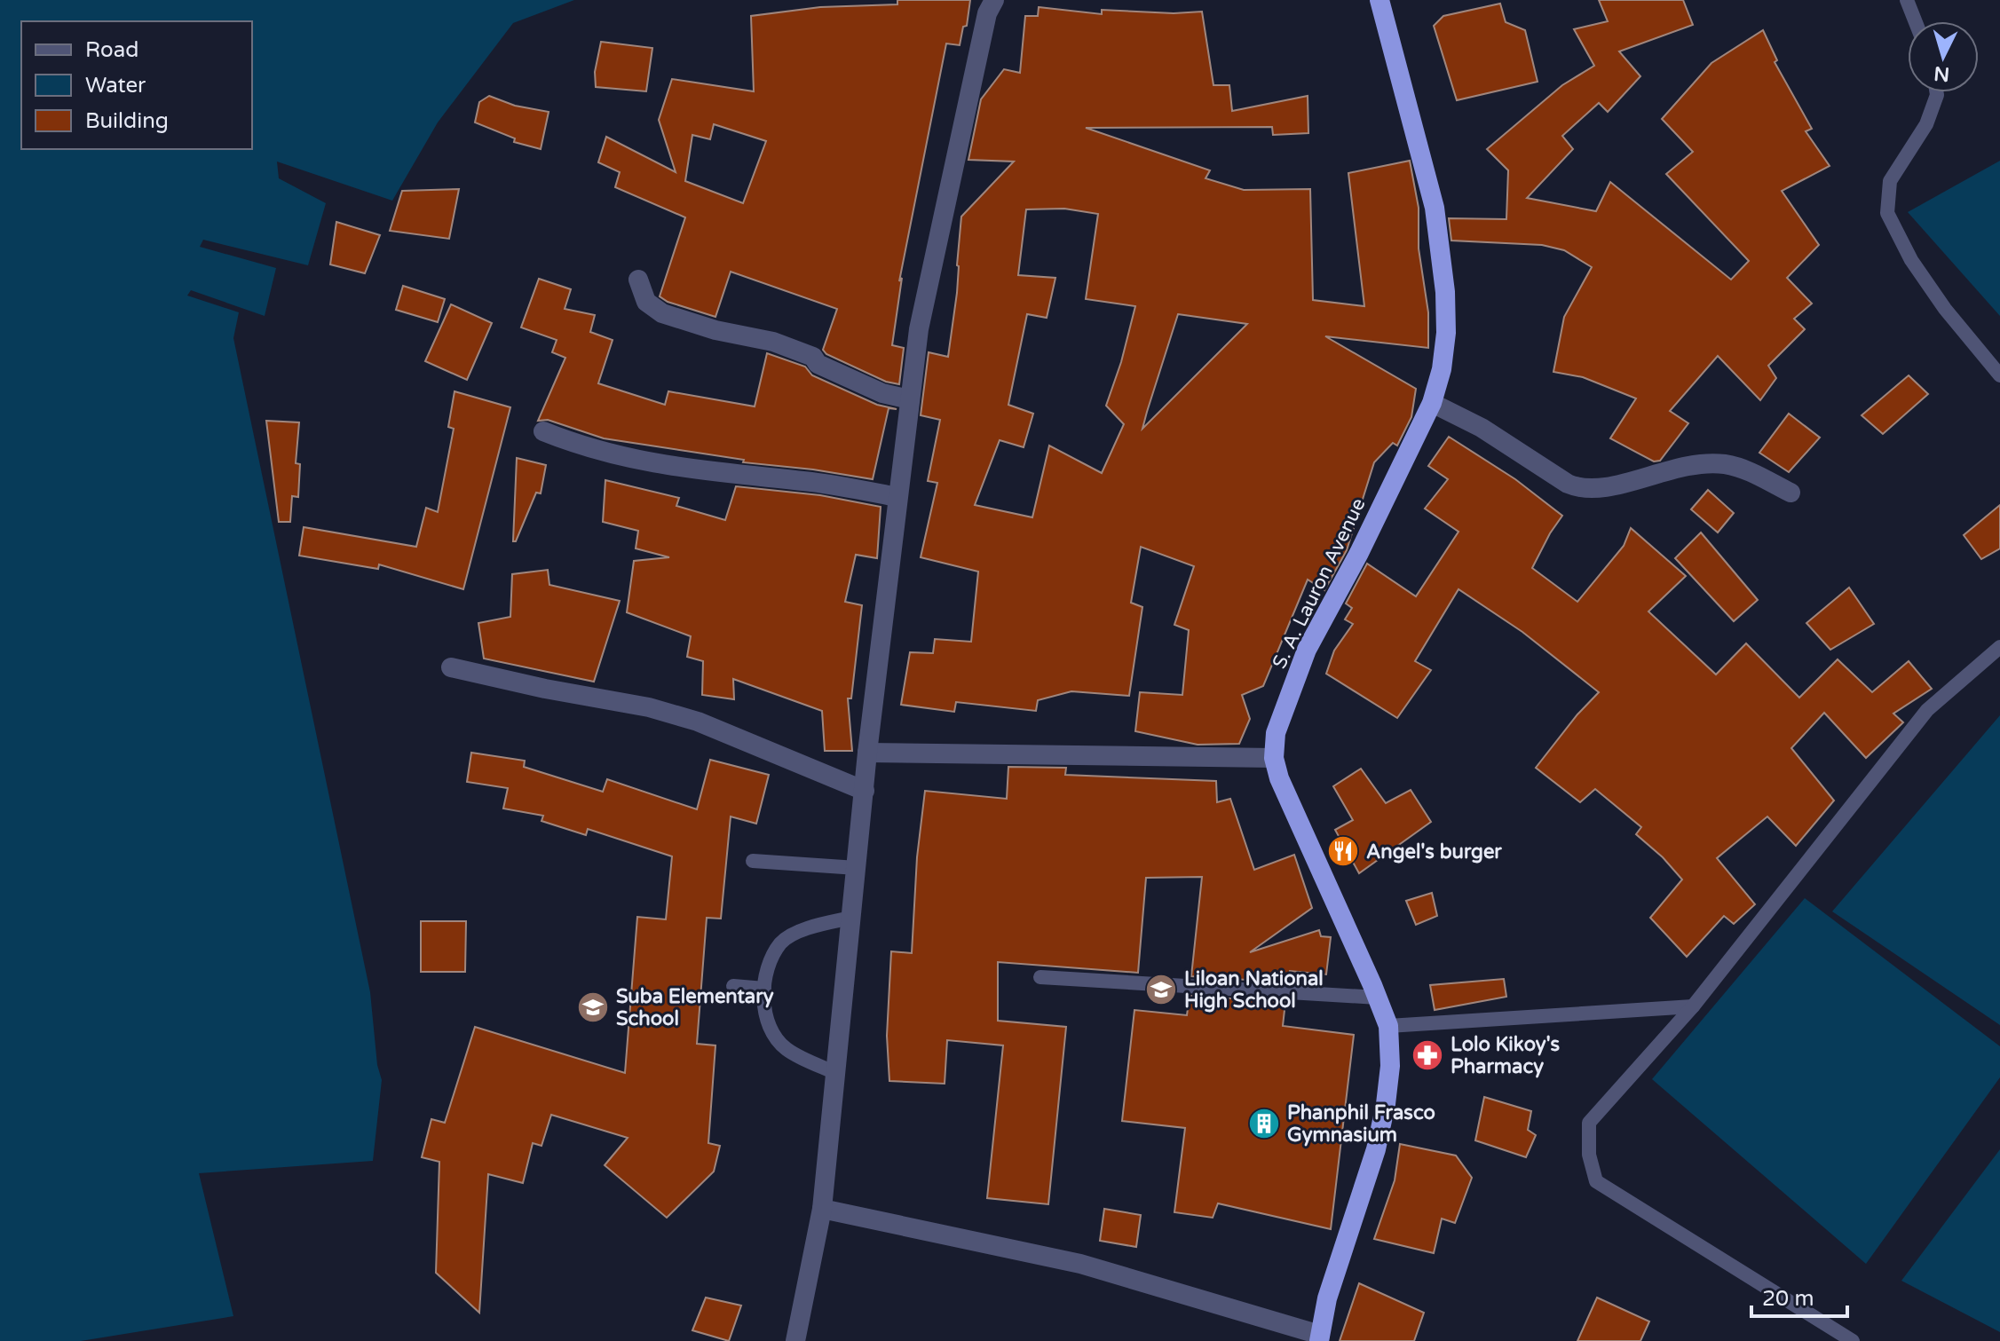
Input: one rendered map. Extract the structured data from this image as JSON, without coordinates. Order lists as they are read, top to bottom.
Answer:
{
  "streets": {
    "highway": ["S. A. Lauron Avenue"]
  },
  "places": {
    "restaurant": ["Angel's burger"],
    "school or university": ["Liloan National High School", "Suba Elementary School"],
    "pharmacy": ["Lolo Kikoy's Pharmacy"],
    "building": ["Phanphil Frasco Gymnasium"]
  },
  "legend": ["Road", "Water", "Building"],
  "scale_bar": "20 m",
  "north": "bottom"
}
